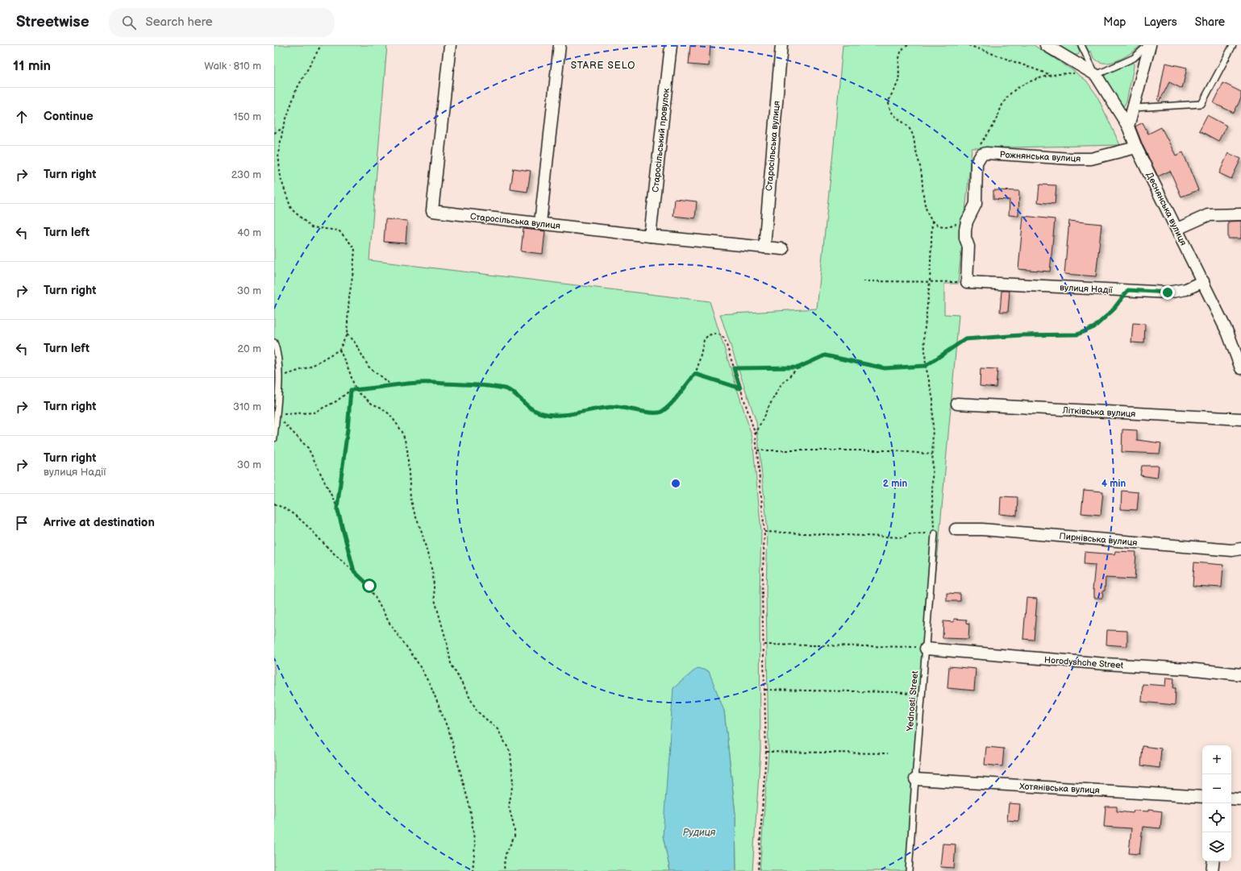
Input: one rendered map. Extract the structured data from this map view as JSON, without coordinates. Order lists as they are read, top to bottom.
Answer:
{
  "streets": {
    "street": [
      "Старосільський провулок",
      "Старосільська вулиця",
      "Рожнянська вулиця",
      "Деснянська вулиця",
      "вулиця Надії",
      "Літківська вулиця",
      "Пирнівська вулиця",
      "Horodyshche Street",
      "Хотянівська вулиця"
    ],
    "lane": ["Yednosti Street"]
  },
  "crossings": [
    ["Старосільський провулок", "Старосільська вулиця"],
    ["Рожнянська вулиця", "Деснянська вулиця"],
    ["Деснянська вулиця", "вулиця Надії"],
    ["Horodyshche Street", "Yednosti Street"],
    ["Yednosti Street", "Хотянівська вулиця"]
  ],
  "districts": ["STARE SELO"],
  "water": ["Рудиця"],
  "page": {
    "header": "Streetwise",
    "search": "Search here",
    "nav": ["Map", "Layers", "Share"],
    "heading": ["11 min", "Walk · 810 m"],
    "list": [
      ["Continue", "150 m"],
      ["Turn right", "230 m"],
      ["Turn left", "40 m"],
      ["Turn right", "30 m"],
      ["Turn left", "20 m"],
      ["Turn right", "310 m"],
      ["Turn right", "вулиця Надії", "30 m"],
      "Arrive at destination"
    ],
    "map_buttons": ["+", "−"]
  },
  "rings": ["2 min", "4 min"]
}
